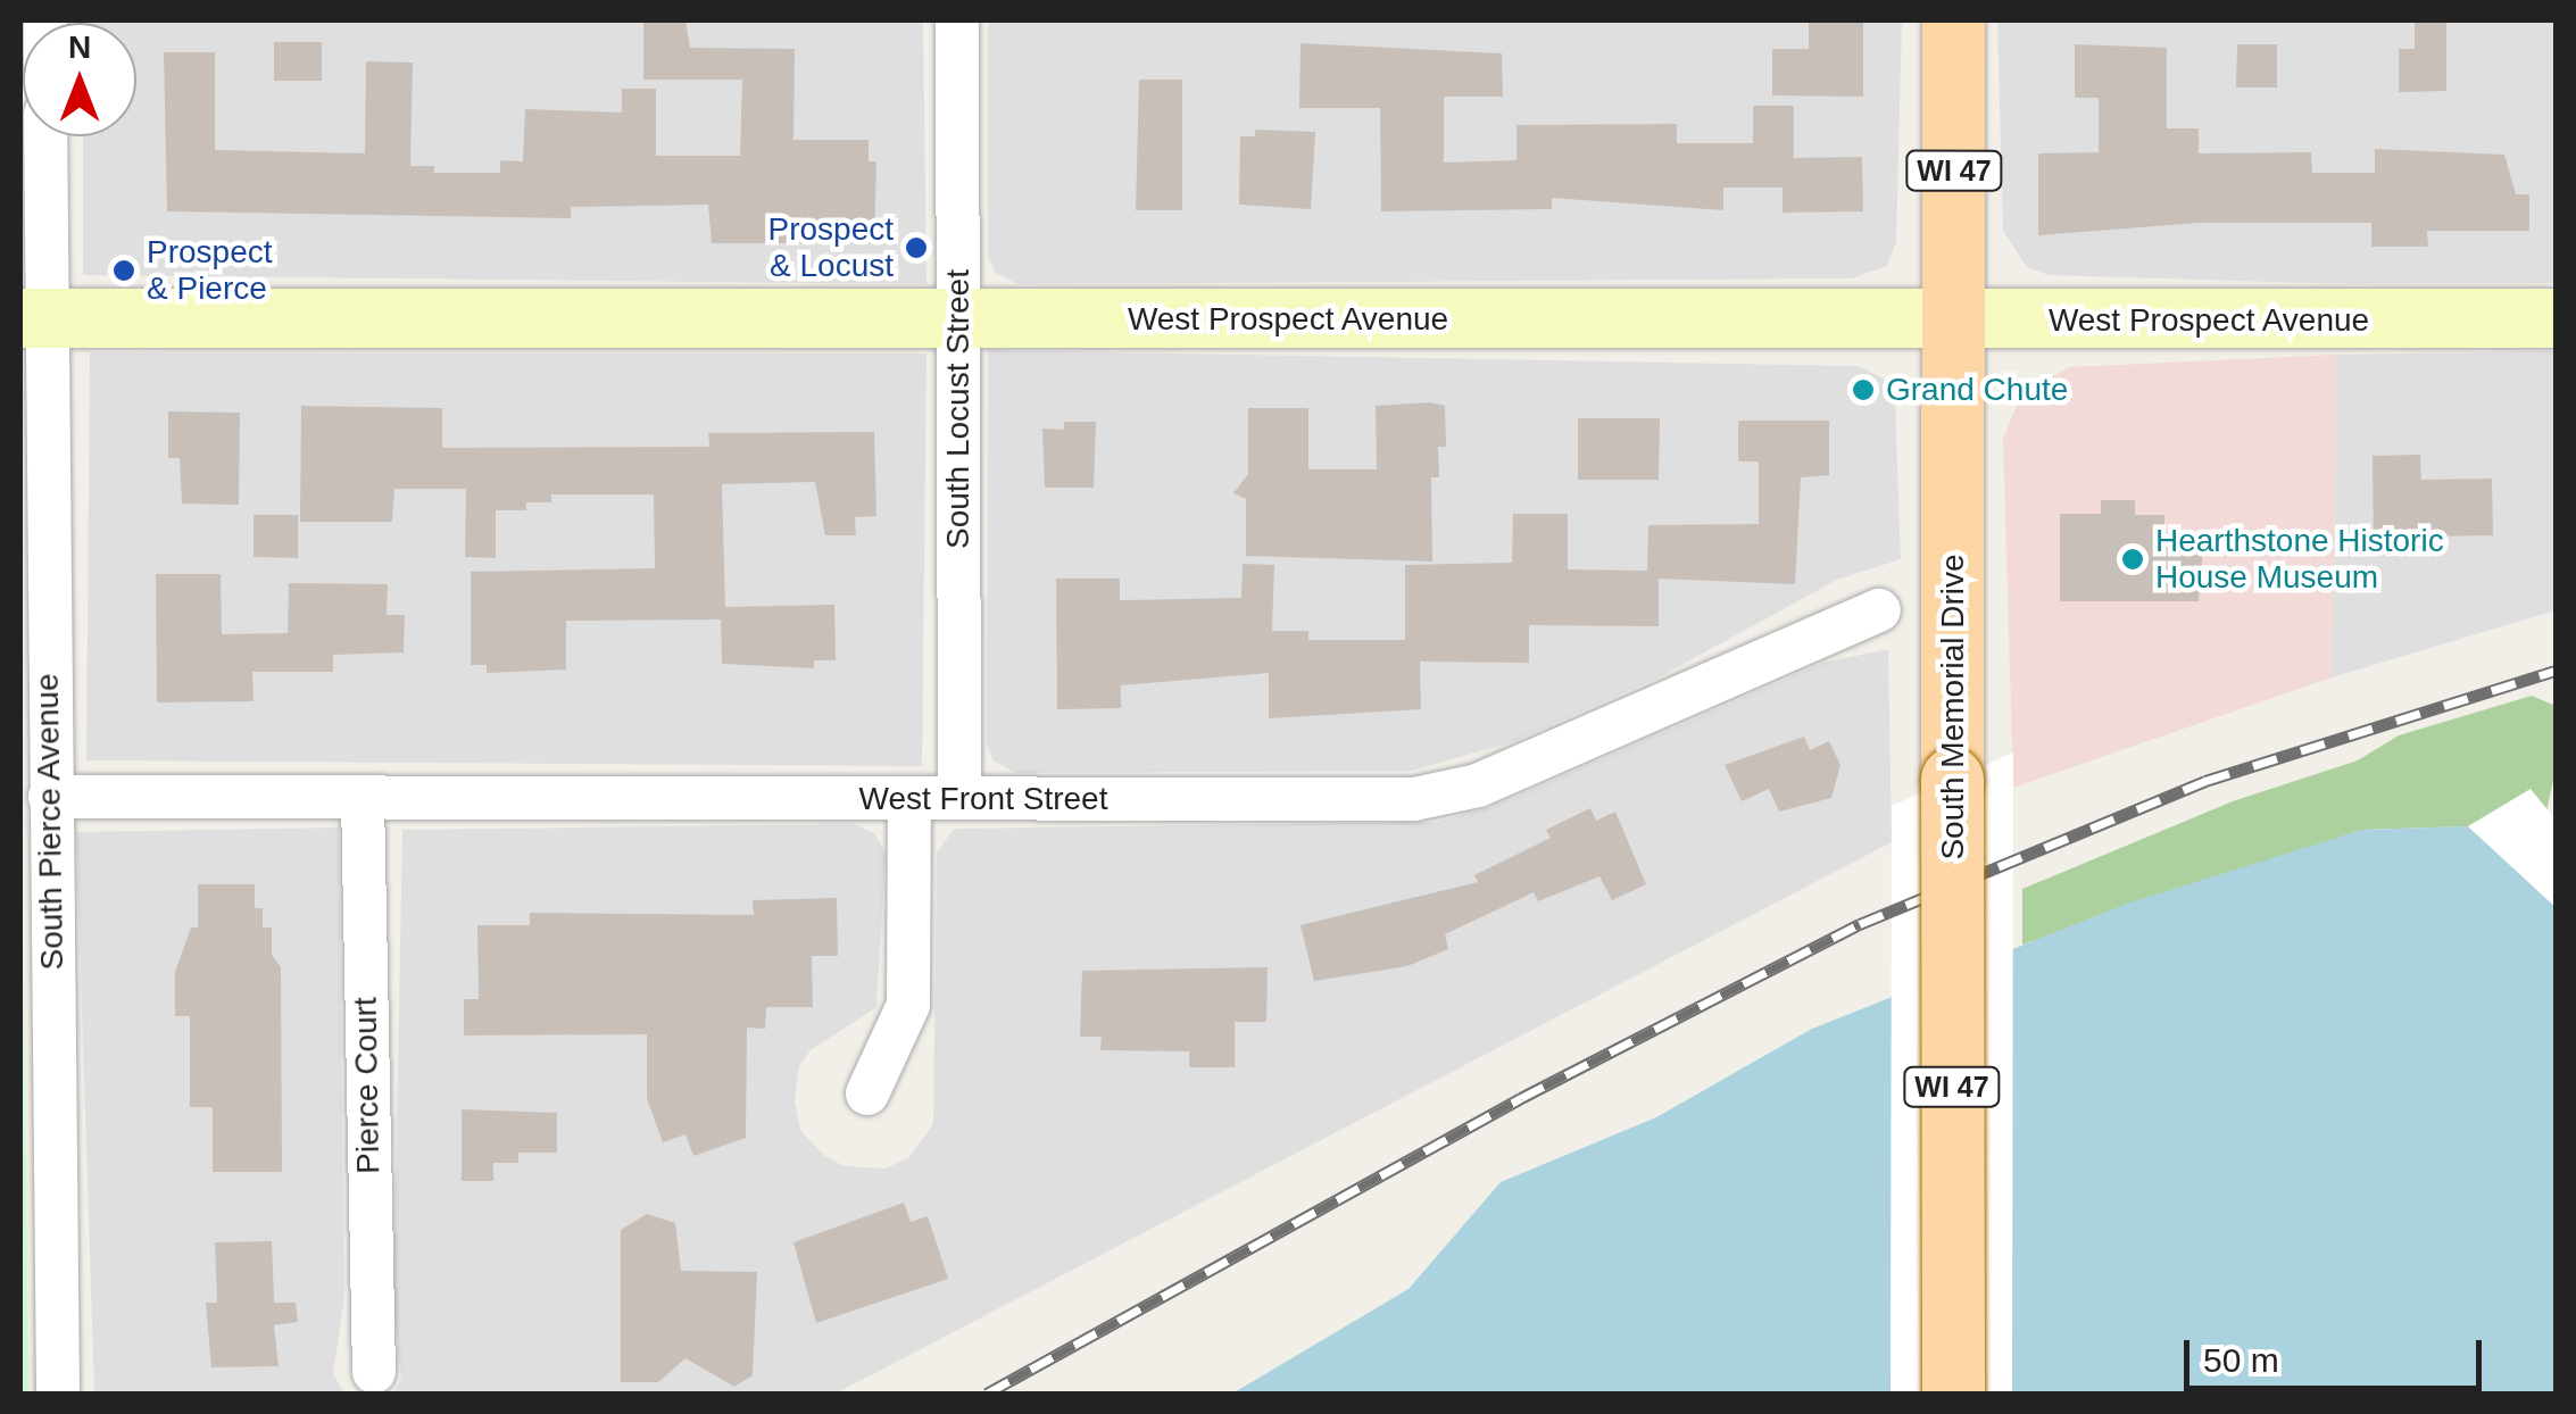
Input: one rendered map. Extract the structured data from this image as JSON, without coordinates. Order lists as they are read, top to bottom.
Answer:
{
  "streets": {
    "main road": ["WI 47", "West Prospect Avenue", "South Memorial Drive"],
    "street": [
      "South Locust Street",
      "West Front Street",
      "South Pierce Avenue",
      "Pierce Court"
    ]
  },
  "crossings": [
    ["West Prospect Avenue", "South Locust Street"],
    ["West Prospect Avenue", "South Memorial Drive"],
    ["West Prospect Avenue", "South Pierce Avenue"],
    ["South Locust Street", "West Front Street"],
    ["West Front Street", "South Pierce Avenue"],
    ["West Front Street", "Pierce Court"]
  ],
  "places": [
    "Prospect & Locust",
    "Prospect & Pierce",
    "Grand Chute",
    "Hearthstone Historic House Museum"
  ],
  "scale_bar": "50 m",
  "north": "top"
}
